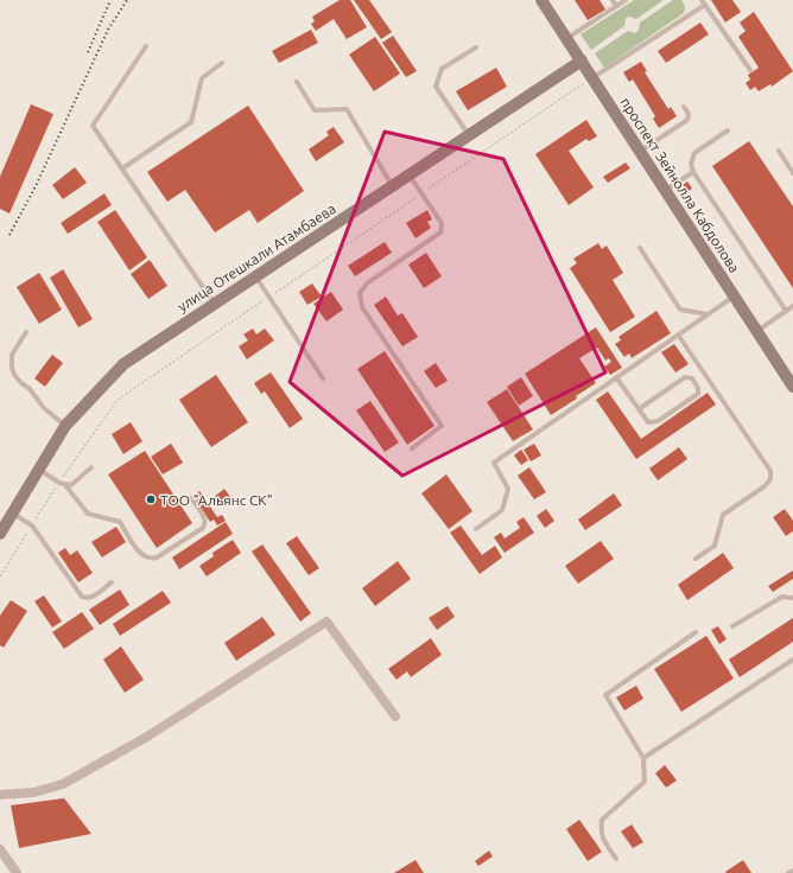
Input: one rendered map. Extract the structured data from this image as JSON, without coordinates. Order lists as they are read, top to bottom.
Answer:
{
  "streets": {
    "street": ["проспект Зейнолла Кабдолова", "улица Отешкали Атамбаева"]
  },
  "crossings": [
    ["проспект Зейнолла Кабдолова", "улица Отешкали Атамбаева"]
  ],
  "places": ["ТОО \"Альянс СК\""]
}
